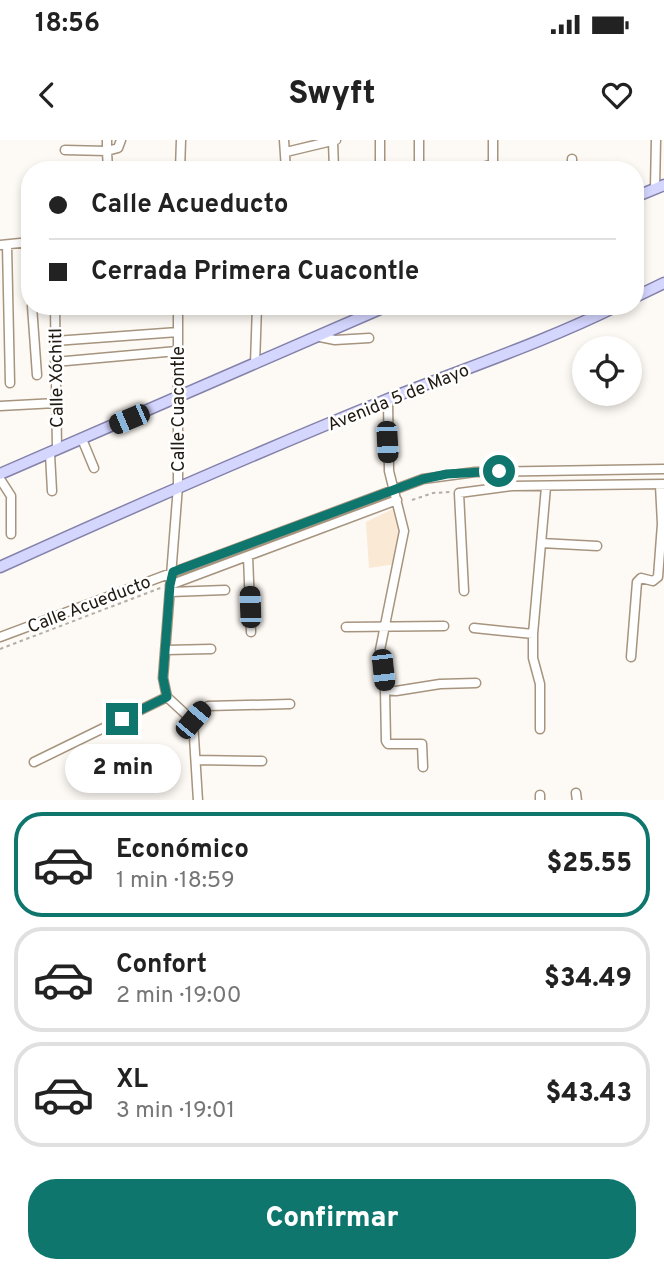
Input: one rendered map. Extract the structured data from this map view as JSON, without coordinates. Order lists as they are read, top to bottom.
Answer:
{
  "streets": {
    "main road": ["Avenida 5 de Mayo"],
    "street": ["Calle Xóchitl", "Calle Cuacontle", "Calle Acueducto"]
  },
  "crossings": [
    ["Calle Xóchitl", "Calle Cuacontle"],
    ["Avenida 5 de Mayo", "Calle Cuacontle"],
    ["Calle Cuacontle", "Calle Acueducto"]
  ],
  "page": {
    "status": "18:56",
    "header": "Swyft",
    "banner": ["Calle Acueducto", "Cerrada Primera Cuacontle"],
    "bubble": "2 min",
    "list": [
      {
        "name": "Económico",
        "note": "1 min · 18:59",
        "value": "$25.55"
      },
      {
        "name": "Confort",
        "note": "2 min · 19:00",
        "value": "$34.49"
      },
      {
        "name": "XL",
        "note": "3 min · 19:01",
        "value": "$43.43"
      }
    ],
    "buttons": "Confirmar"
  }
}
